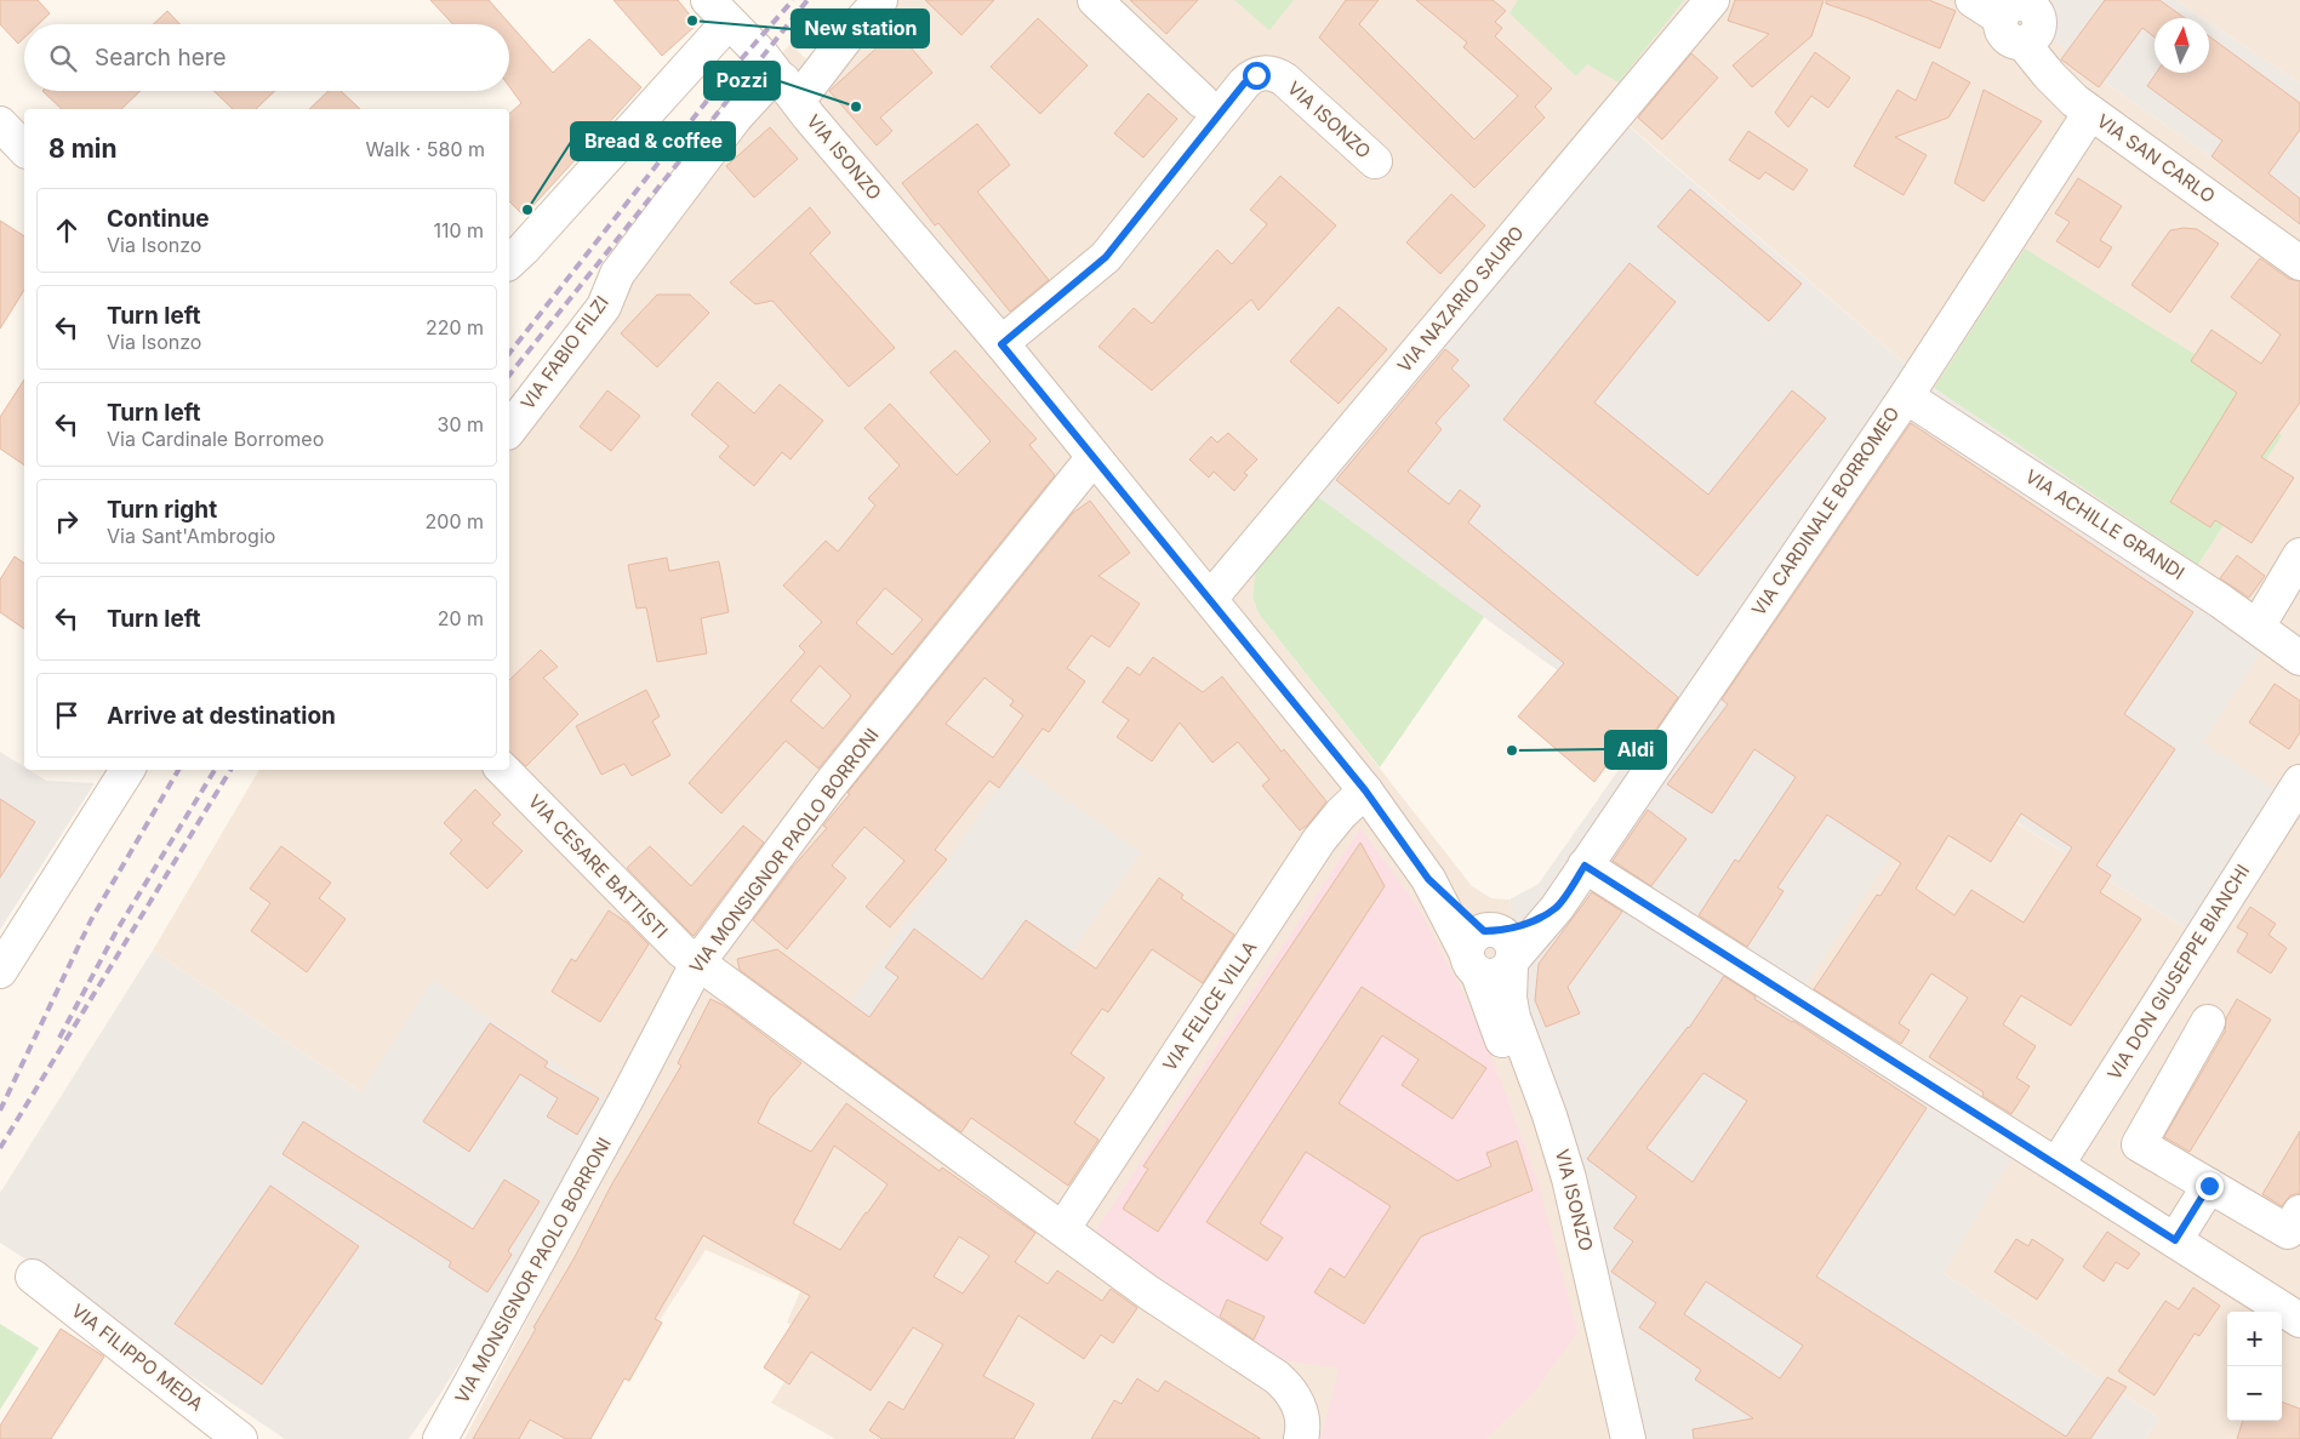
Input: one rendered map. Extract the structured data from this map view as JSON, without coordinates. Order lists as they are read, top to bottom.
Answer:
{
  "streets": {
    "street": [
      "VIA ISONZO",
      "VIA SAN CARLO",
      "VIA NAZARIO SAURO",
      "VIA FABIO FILZI",
      "VIA CARDINALE BORROMEO",
      "VIA ACHILLE GRANDI",
      "VIA MONSIGNOR PAOLO BORRONI",
      "VIA CESARE BATTISTI",
      "VIA DON GIUSEPPE BIANCHI",
      "VIA FELICE VILLA",
      "VIA FILIPPO MEDA"
    ]
  },
  "crossings": [
    ["VIA ISONZO", "VIA NAZARIO SAURO"],
    ["VIA ISONZO", "VIA FABIO FILZI"],
    ["VIA ISONZO", "VIA CARDINALE BORROMEO"],
    ["VIA ISONZO", "VIA MONSIGNOR PAOLO BORRONI"],
    ["VIA ISONZO", "VIA FELICE VILLA"],
    ["VIA SAN CARLO", "VIA CARDINALE BORROMEO"],
    ["VIA CARDINALE BORROMEO", "VIA ACHILLE GRANDI"],
    ["VIA MONSIGNOR PAOLO BORRONI", "VIA CESARE BATTISTI"],
    ["VIA CESARE BATTISTI", "VIA FELICE VILLA"]
  ],
  "places": [
    "New station",
    "Pozzi",
    "Bread & coffee",
    "Aldi"
  ],
  "north": "top",
  "page": {
    "search": "Search here",
    "heading": ["8 min", "Walk · 580 m"],
    "list": [
      ["Continue", "Via Isonzo", "110 m"],
      ["Turn left", "Via Isonzo", "220 m"],
      ["Turn left", "Via Cardinale Borromeo", "30 m"],
      ["Turn right", "Via Sant'Ambrogio", "200 m"],
      ["Turn left", "20 m"],
      "Arrive at destination"
    ],
    "map_buttons": ["+", "−"]
  }
}
